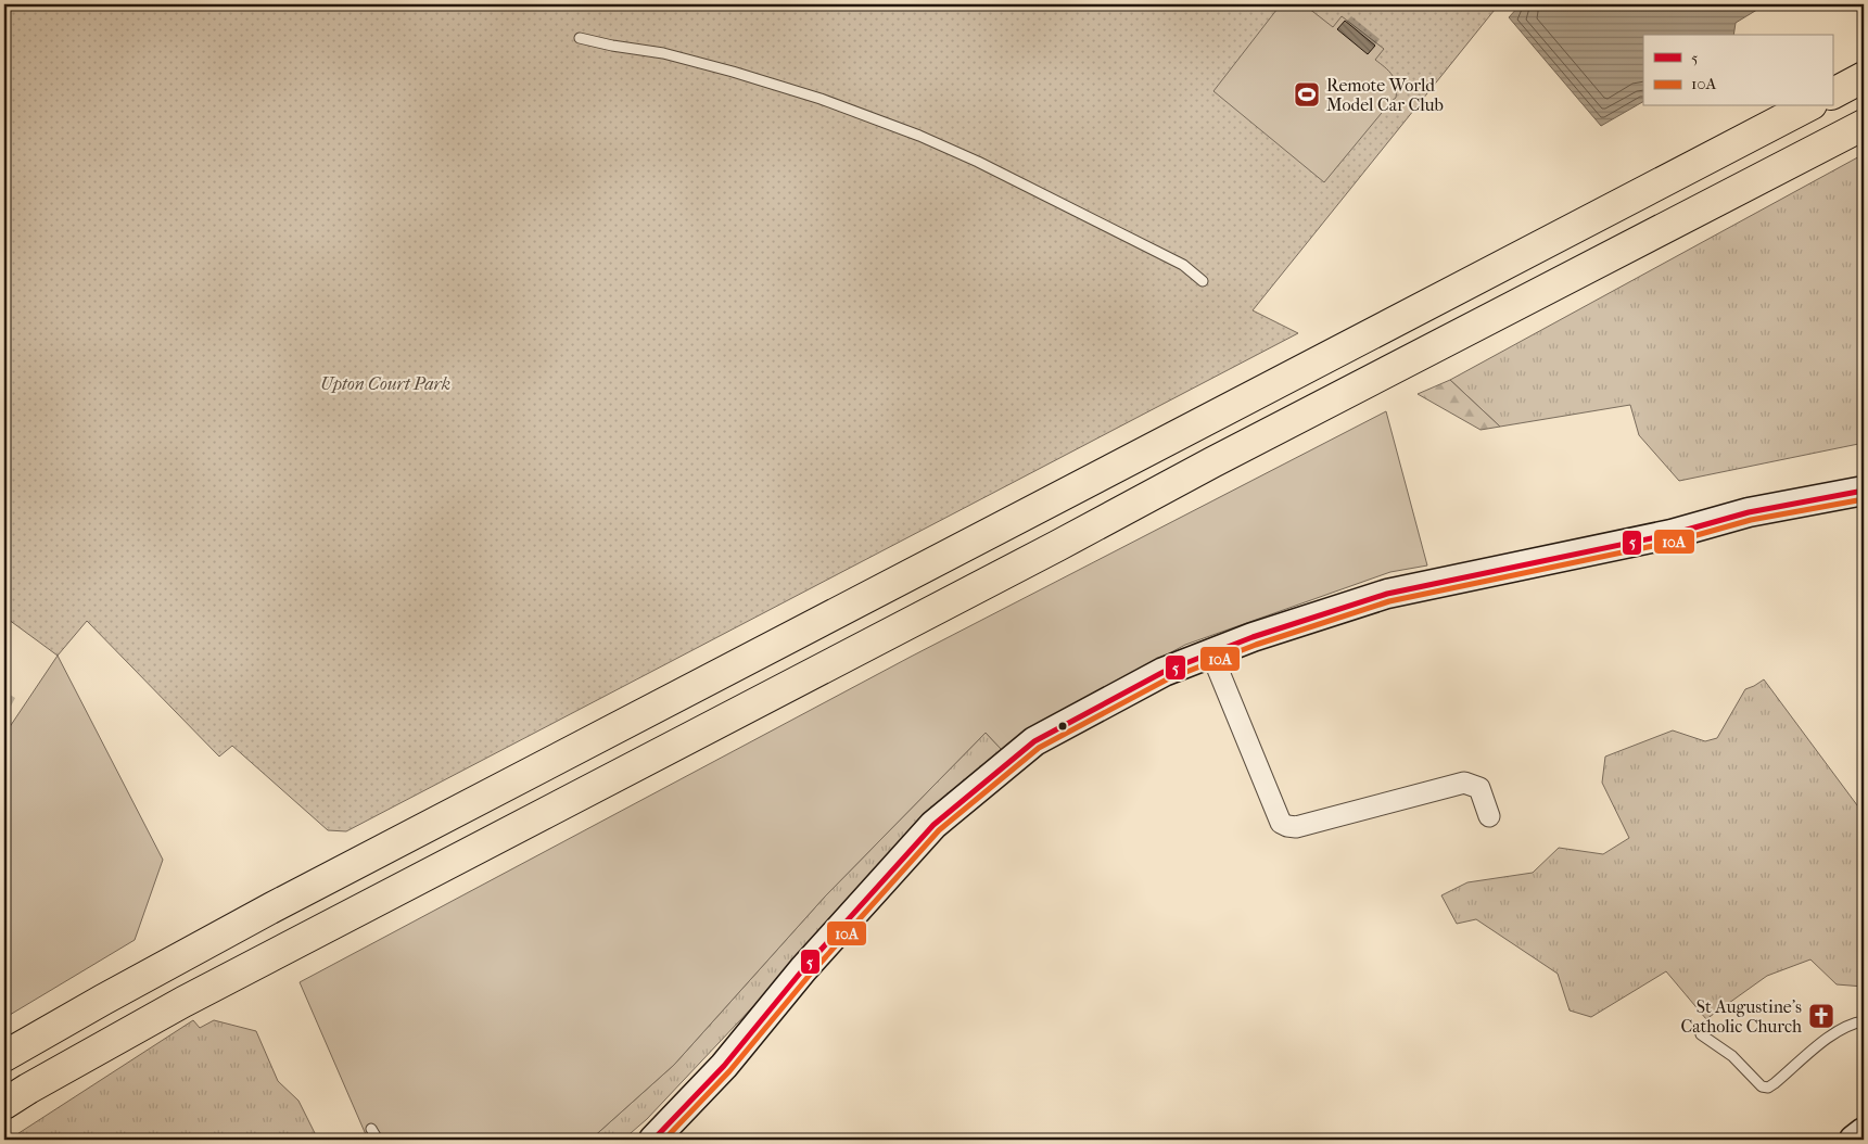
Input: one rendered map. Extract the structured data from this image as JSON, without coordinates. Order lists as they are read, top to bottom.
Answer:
{
  "parks": ["Upton Court Park"],
  "places": {
    "sports": ["Remote World Model Car Club"],
    "church": ["St Augustine's Catholic Church"]
  },
  "lines": ["transit line 5", "transit line 10A"],
  "legend": ["5", "10A"]
}
